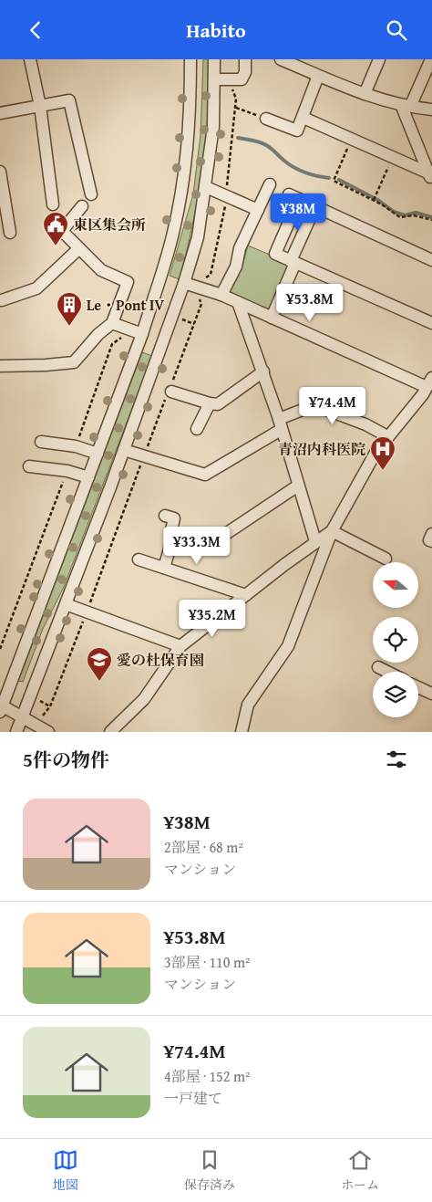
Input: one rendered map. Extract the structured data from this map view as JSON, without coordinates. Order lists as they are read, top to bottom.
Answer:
{
  "places": {
    "public building": ["東区集会所"],
    "building": ["Le・Pont IV"],
    "hospital": ["青沼内科医院"],
    "school or university": ["愛の杜保育園"]
  },
  "north": "left",
  "page": {
    "header": "Habito",
    "price": [
      "¥38M",
      "¥53.8M",
      "¥74.4M",
      "¥33.3M",
      "¥35.2M"
    ],
    "heading": "5件の物件",
    "list": [
      {
        "name": "¥38M",
        "note": "2部屋 · 68 m² · マンション"
      },
      {
        "name": "¥53.8M",
        "note": "3部屋 · 110 m² · マンション"
      },
      {
        "name": "¥74.4M",
        "note": "4部屋 · 152 m² · 一戸建て"
      }
    ],
    "tabs": ["地図", "保存済み", "ホーム"]
  }
}
